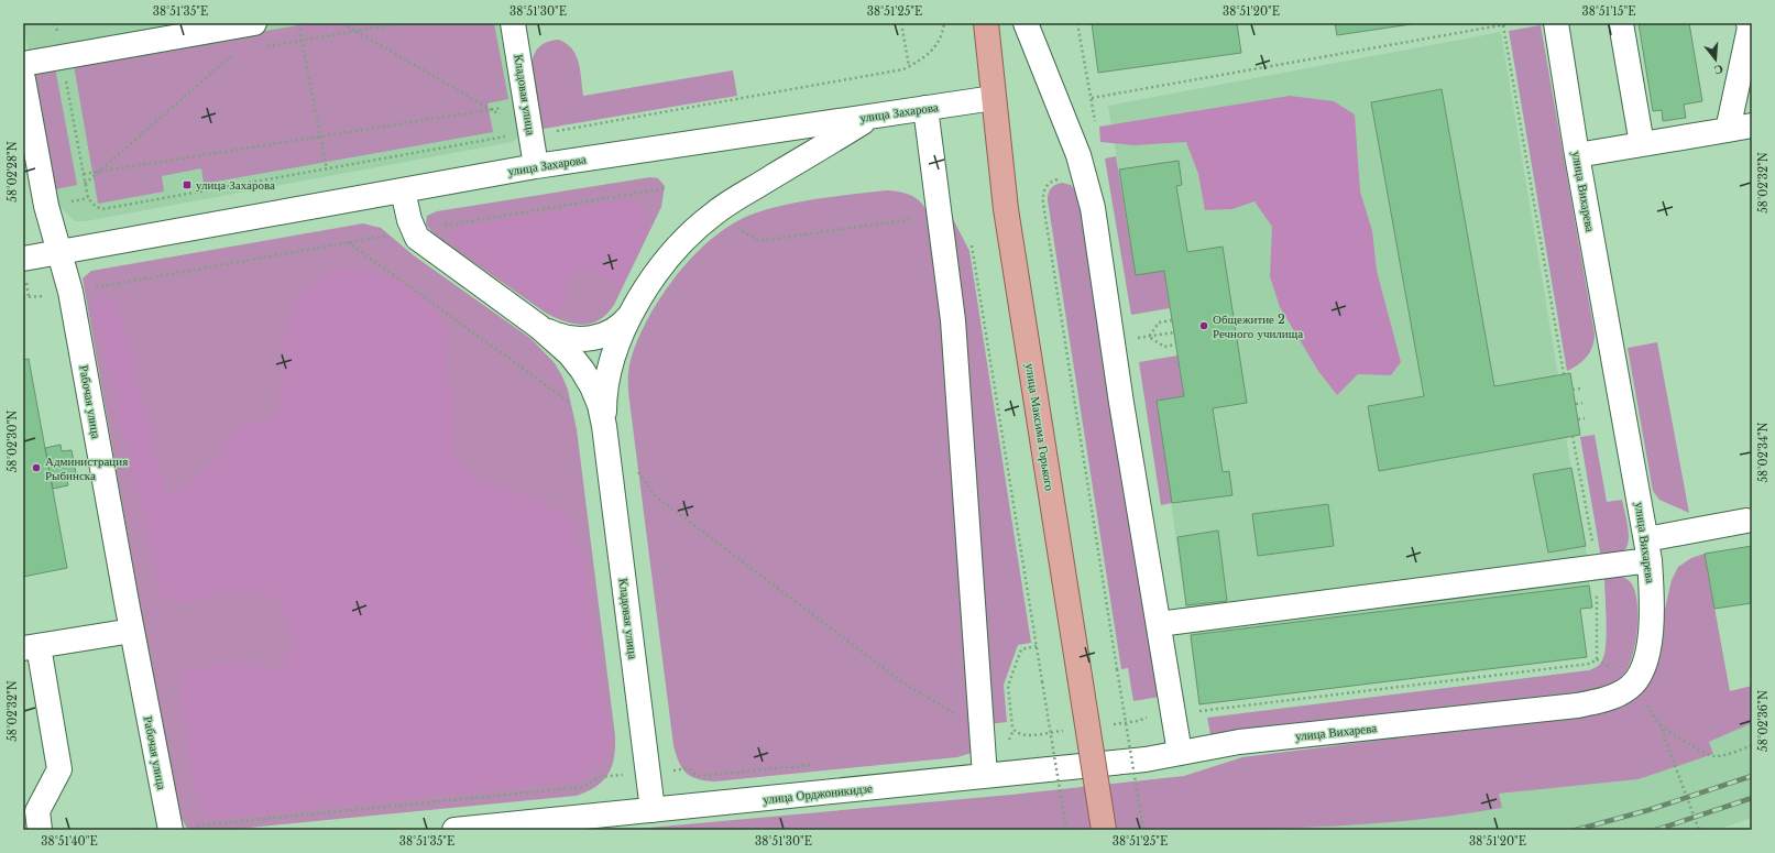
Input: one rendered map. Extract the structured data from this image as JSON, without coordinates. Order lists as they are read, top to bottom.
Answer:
{
  "streets": {
    "main road": ["улица Максима Горького"],
    "street": [
      "Кладовая улица",
      "улица Захарова",
      "улица Вихарева",
      "Рабочая улица",
      "улица Орджоникидзе"
    ]
  },
  "crossings": [
    ["Кладовая улица", "улица Захарова"],
    ["Кладовая улица", "улица Орджоникидзе"],
    ["улица Захарова", "Рабочая улица"],
    ["улица Захарова", "улица Максима Горького"],
    ["улица Вихарева", "улица Орджоникидзе"]
  ],
  "places": {
    "transit": ["улица Захарова"],
    "other": ["Общежитие 2 Речного училища", "Администрация Рыбинска"]
  },
  "north": "bottom",
  "coordinates": [
    "38°51'35\"E",
    "38°51'30\"E",
    "38°51'25\"E",
    "38°51'20\"E",
    "38°51'15\"E",
    "58°02'28\"N",
    "58°02'32\"N",
    "58°02'30\"N",
    "58°02'34\"N",
    "58°02'36\"N",
    "38°51'40\"E"
  ]
}
